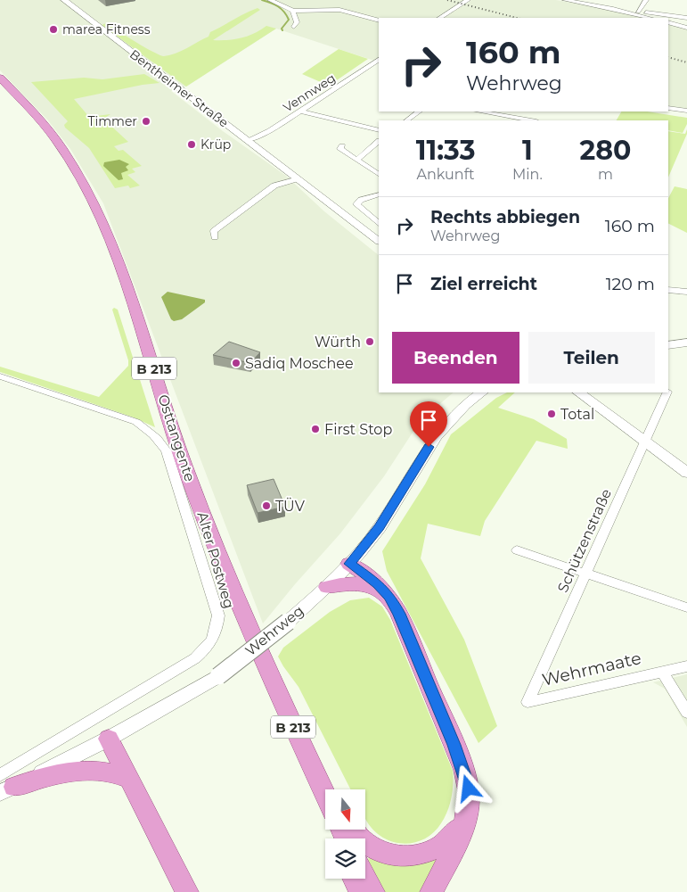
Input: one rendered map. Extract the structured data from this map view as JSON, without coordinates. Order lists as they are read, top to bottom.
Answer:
{
  "streets": {
    "main road": ["B 213", "Osttangente"],
    "street": [
      "Bentheimer Straße",
      "Vennweg",
      "Schützenstraße",
      "Alter Postweg",
      "Wehrweg",
      "Wehrmaate"
    ]
  },
  "crossings": [
    ["Bentheimer Straße", "Vennweg"],
    ["Schützenstraße", "Wehrmaate"],
    ["Alter Postweg", "Wehrweg"]
  ],
  "places": [
    "marea Fitness",
    "Timmer",
    "Krüp",
    "Würth",
    "Sadiq Moschee",
    "Total",
    "First Stop",
    "TÜV"
  ],
  "north": "bottom",
  "page": {
    "turn": ["160 m", "Wehrweg"],
    "eta": [
      "11:33",
      "Ankunft",
      "1",
      "Min.",
      "280",
      "m"
    ],
    "list": [
      {
        "name": "Rechts abbiegen",
        "note": "Wehrweg",
        "value": "160 m"
      },
      {
        "name": "Ziel erreicht",
        "value": "120 m"
      }
    ],
    "buttons": ["Beenden", "Teilen"]
  }
}
